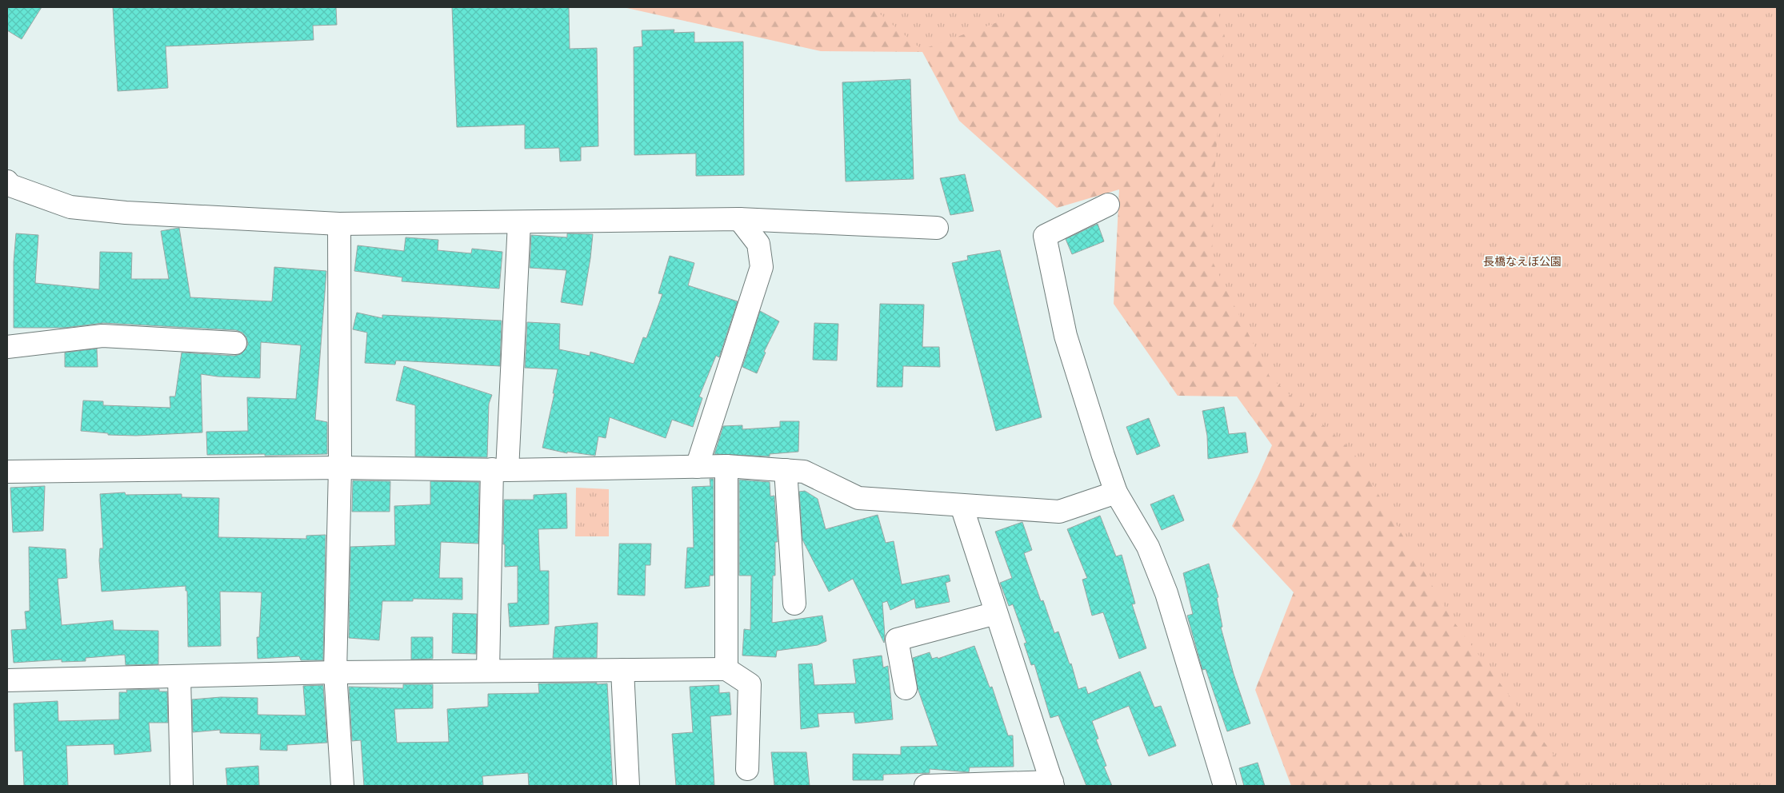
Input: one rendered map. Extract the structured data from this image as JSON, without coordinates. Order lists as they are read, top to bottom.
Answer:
{
  "parks": ["長橋なえぼ公園"]
}
